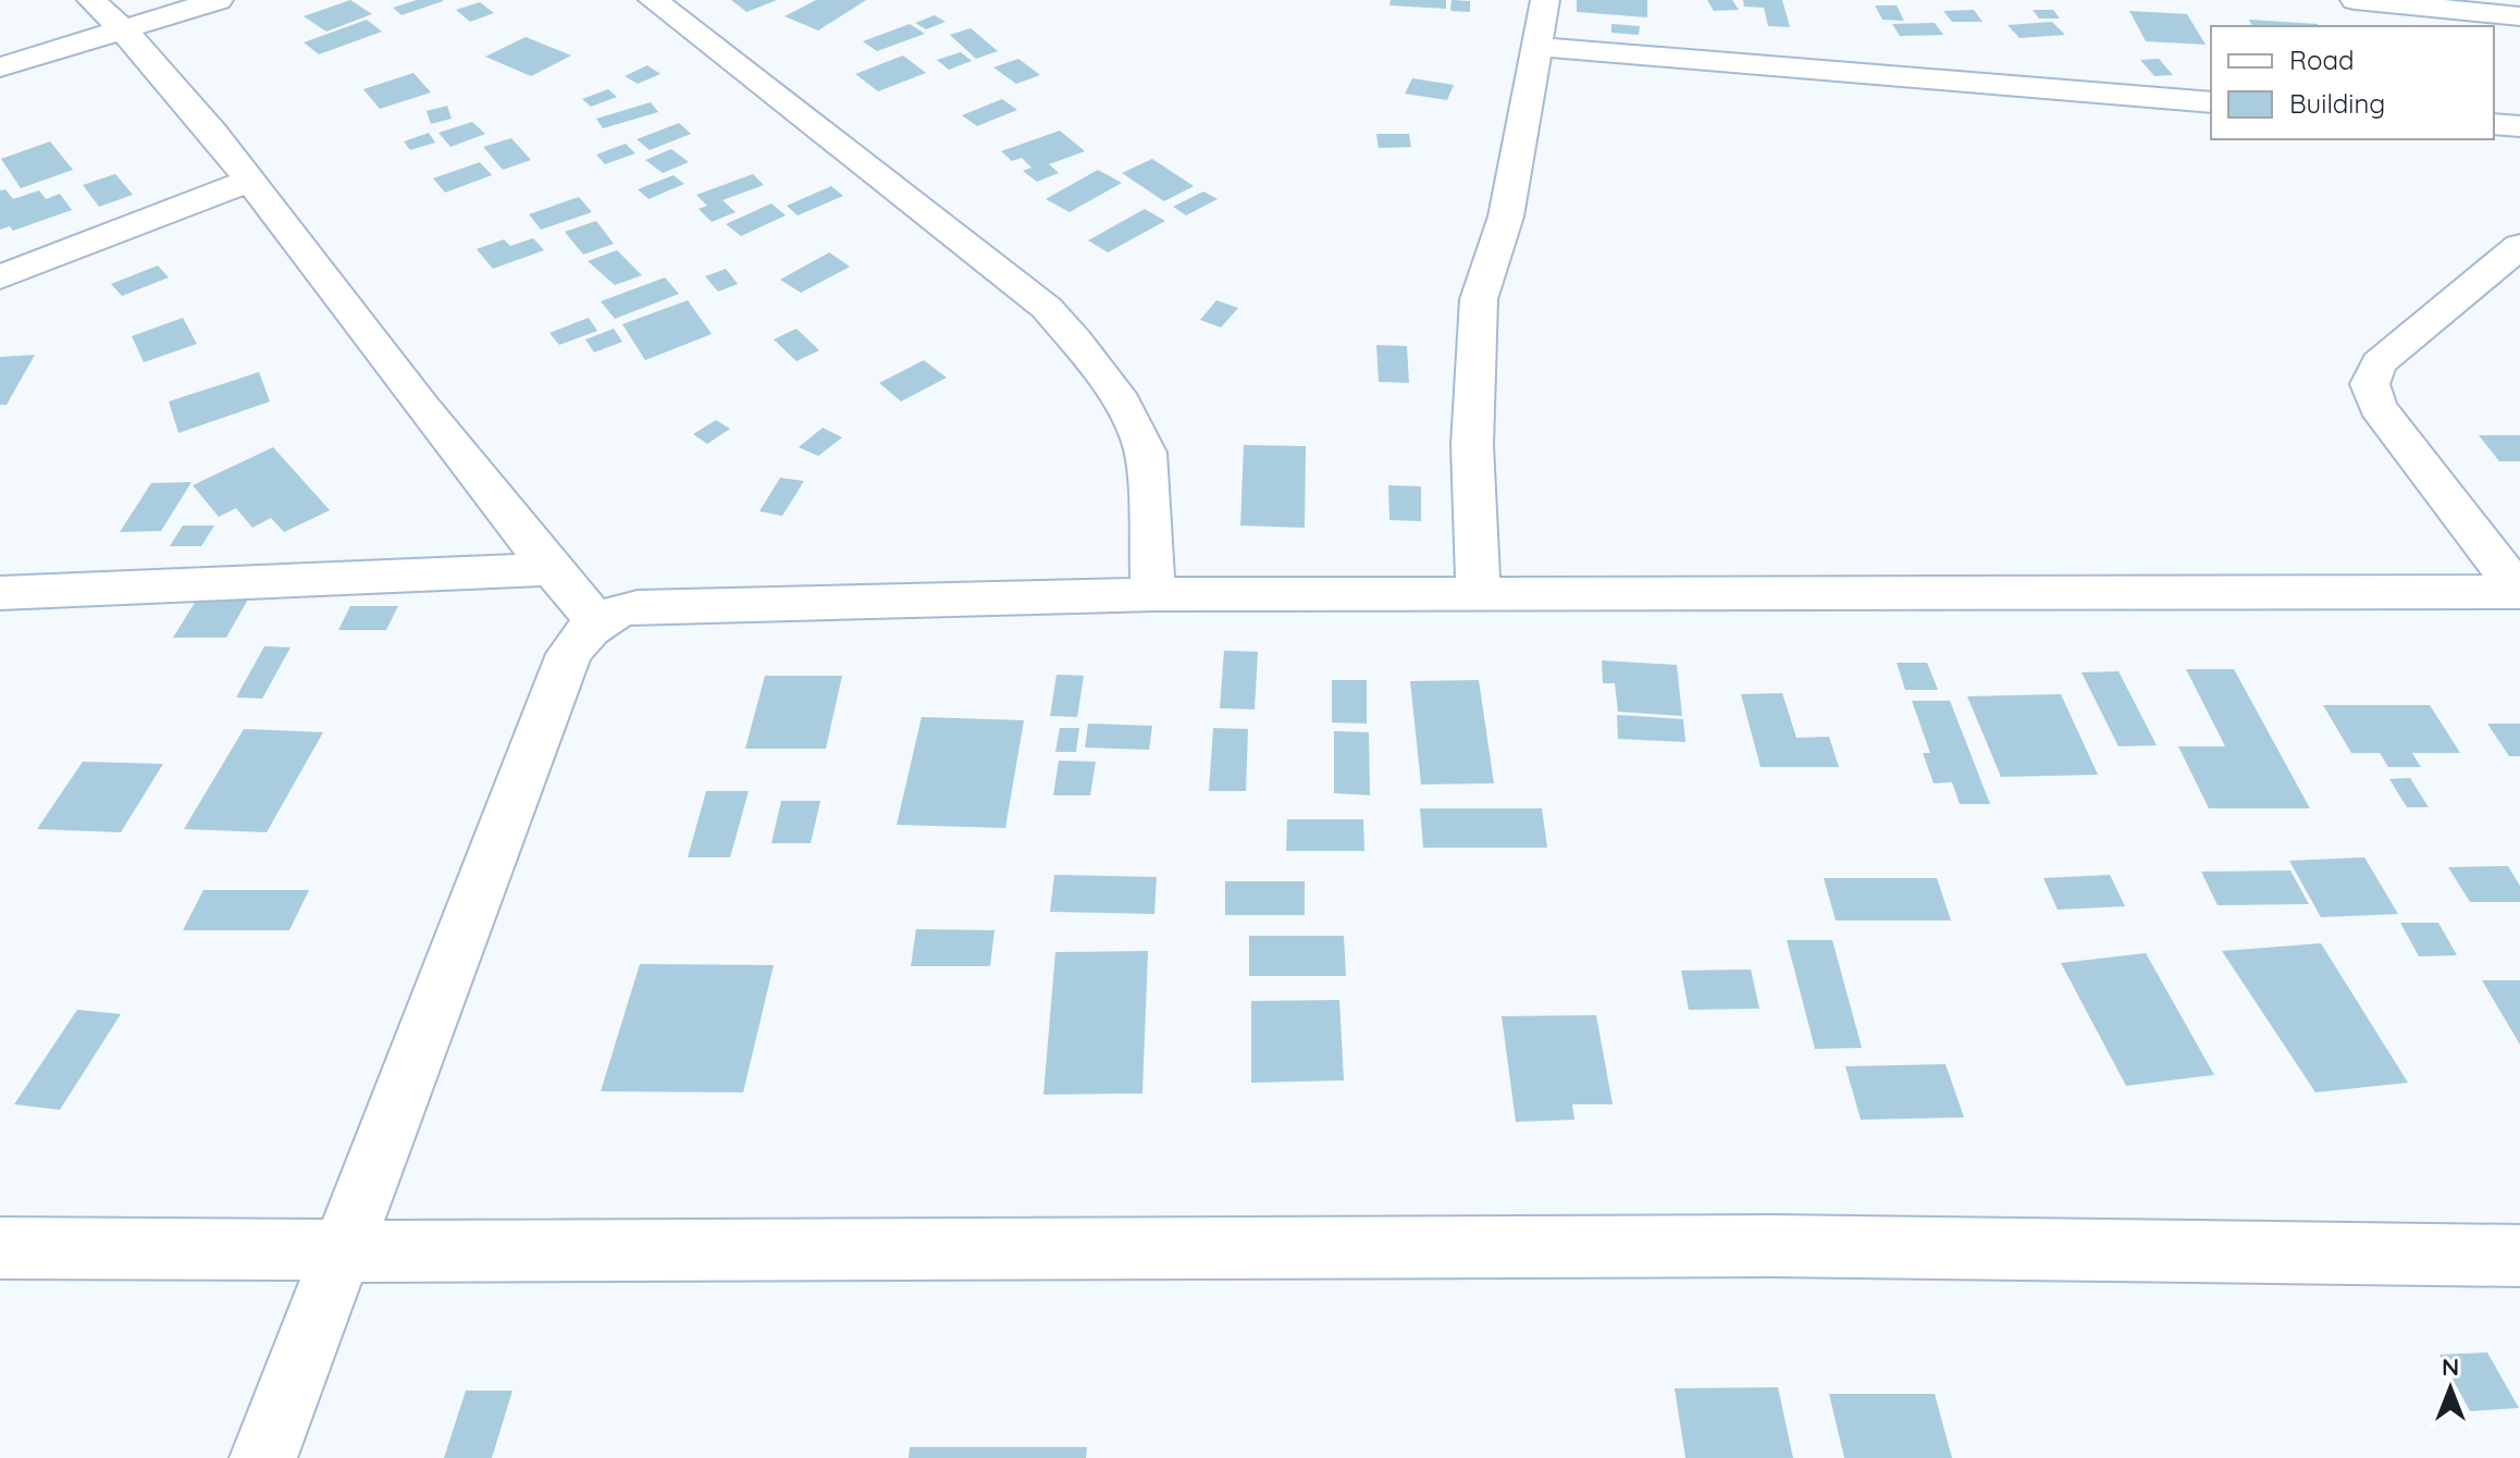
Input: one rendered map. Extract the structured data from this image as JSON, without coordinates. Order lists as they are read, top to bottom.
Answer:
{
  "legend": ["Road", "Building"],
  "north": "top"
}
